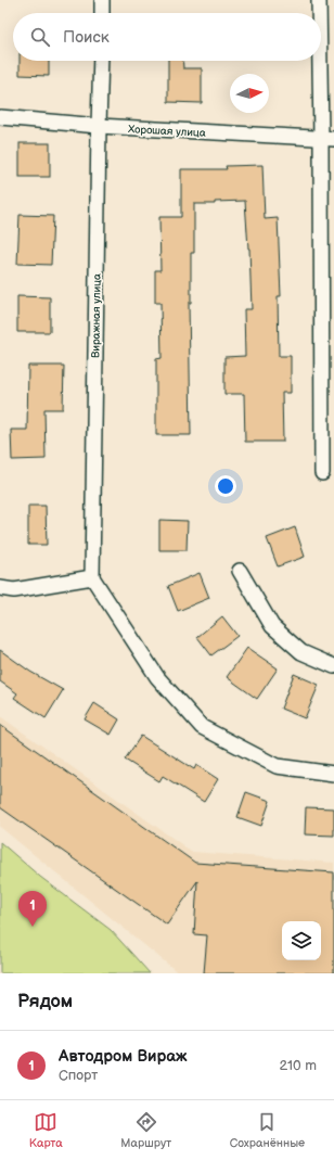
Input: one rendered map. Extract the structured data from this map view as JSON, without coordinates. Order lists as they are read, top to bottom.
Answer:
{
  "streets": {
    "street": ["Хорошая улица", "Виражная улица"]
  },
  "crossings": [
    ["Хорошая улица", "Виражная улица"]
  ],
  "north": "right",
  "page": {
    "search": "Поиск",
    "pins": "1",
    "heading": "Рядом",
    "list": [
      {
        "mark": "1",
        "name": "Автодром Вираж",
        "note": "Спорт",
        "value": "210 m"
      }
    ],
    "nav": ["Карта", "Маршрут", "Сохранённые"]
  }
}
